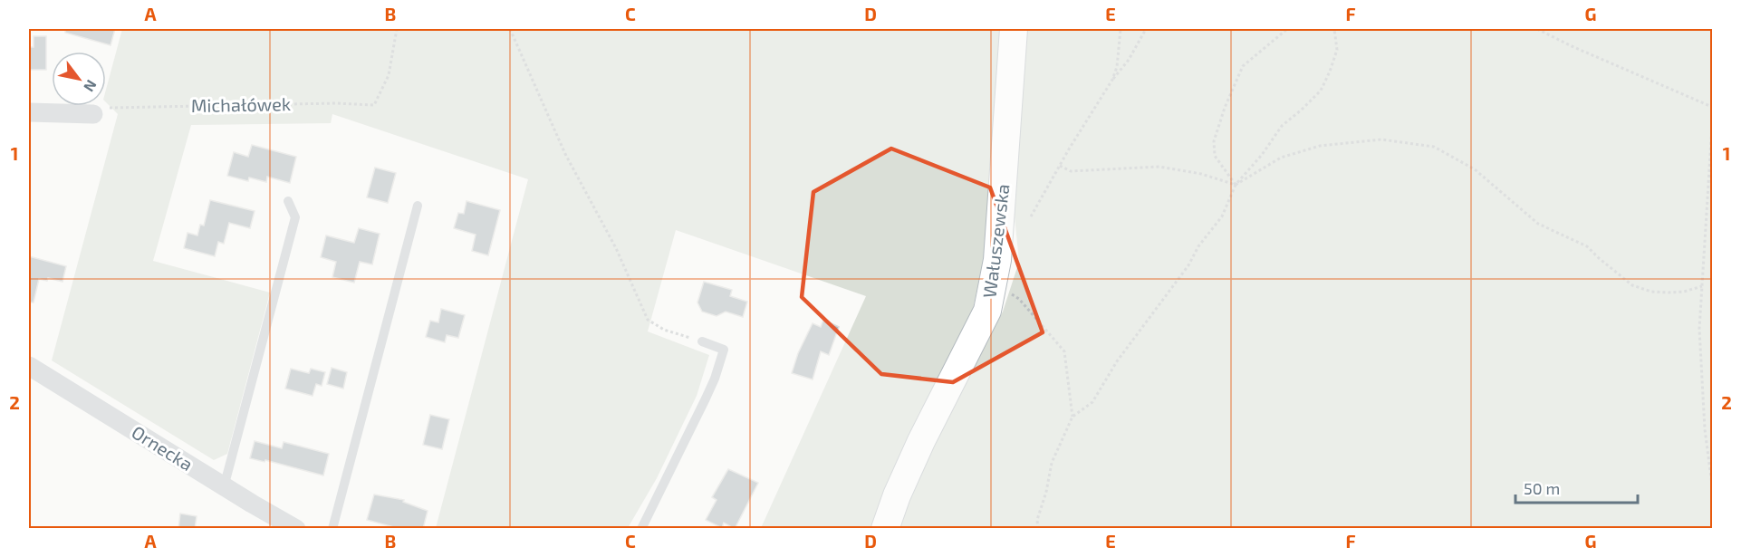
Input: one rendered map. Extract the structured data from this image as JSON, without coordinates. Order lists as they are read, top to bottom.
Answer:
{
  "streets": {
    "street": ["Wałuszewska", "Ornecka"],
    "path": ["Michałówek"]
  },
  "scale_bar": "50 m",
  "north": "bottom right",
  "grid": {
    "columns": [
      "A",
      "B",
      "C",
      "D",
      "E",
      "F",
      "G"
    ],
    "rows": ["1", "2"]
  }
}
